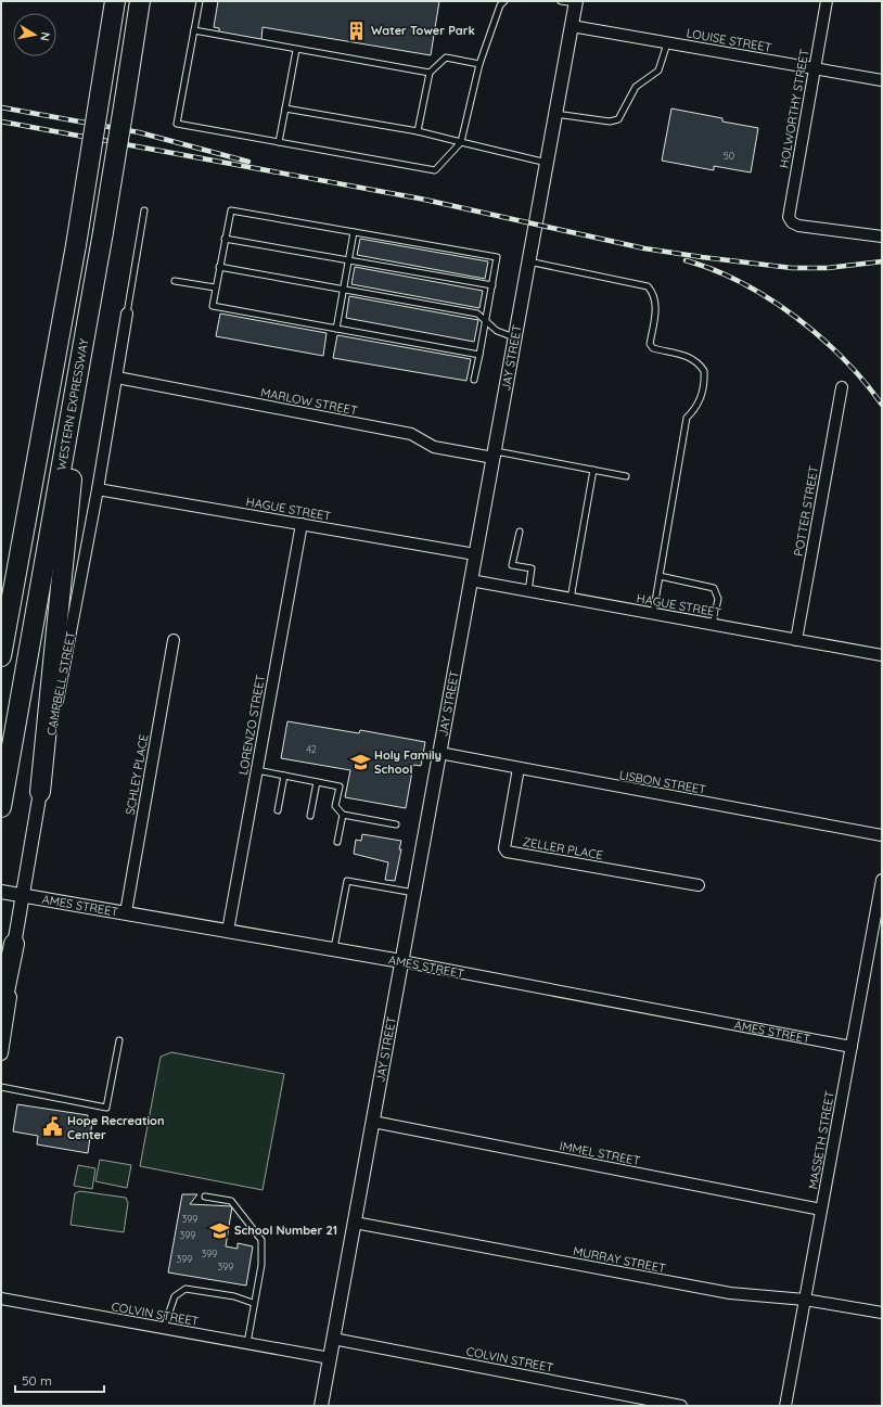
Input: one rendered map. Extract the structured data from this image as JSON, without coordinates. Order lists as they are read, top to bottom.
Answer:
{
  "streets": {
    "highway": ["WESTERN EXPRESSWAY"],
    "street": [
      "LOUISE STREET",
      "HOLWORTHY STREET",
      "JAY STREET",
      "MARLOW STREET",
      "HAGUE STREET",
      "POTTER STREET",
      "CAMPBELL STREET",
      "LORENZO STREET",
      "SCHLEY PLACE",
      "LISBON STREET",
      "ZELLER PLACE",
      "AMES STREET",
      "MASSETH STREET",
      "IMMEL STREET",
      "MURRAY STREET",
      "COLVIN STREET"
    ]
  },
  "crossings": [
    ["LOUISE STREET", "HOLWORTHY STREET"],
    ["LOUISE STREET", "JAY STREET"],
    ["JAY STREET", "MARLOW STREET"],
    ["JAY STREET", "HAGUE STREET"],
    ["JAY STREET", "LISBON STREET"],
    ["JAY STREET", "AMES STREET"],
    ["JAY STREET", "IMMEL STREET"],
    ["JAY STREET", "MURRAY STREET"],
    ["JAY STREET", "COLVIN STREET"],
    ["MARLOW STREET", "CAMPBELL STREET"],
    ["HAGUE STREET", "POTTER STREET"],
    ["HAGUE STREET", "CAMPBELL STREET"],
    ["HAGUE STREET", "LORENZO STREET"],
    ["CAMPBELL STREET", "AMES STREET"],
    ["LORENZO STREET", "AMES STREET"],
    ["SCHLEY PLACE", "AMES STREET"],
    ["LISBON STREET", "ZELLER PLACE"],
    ["AMES STREET", "MASSETH STREET"],
    ["MASSETH STREET", "IMMEL STREET"],
    ["MASSETH STREET", "MURRAY STREET"]
  ],
  "places": {
    "building": ["Water Tower Park"],
    "school or university": ["Holy Family School", "School Number 21"],
    "public building": ["Hope Recreation Center"]
  },
  "house_numbers": [
    "50",
    "42",
    "399",
    "399",
    "399",
    "399",
    "399"
  ],
  "scale_bar": "50 m",
  "north": "right"
}
